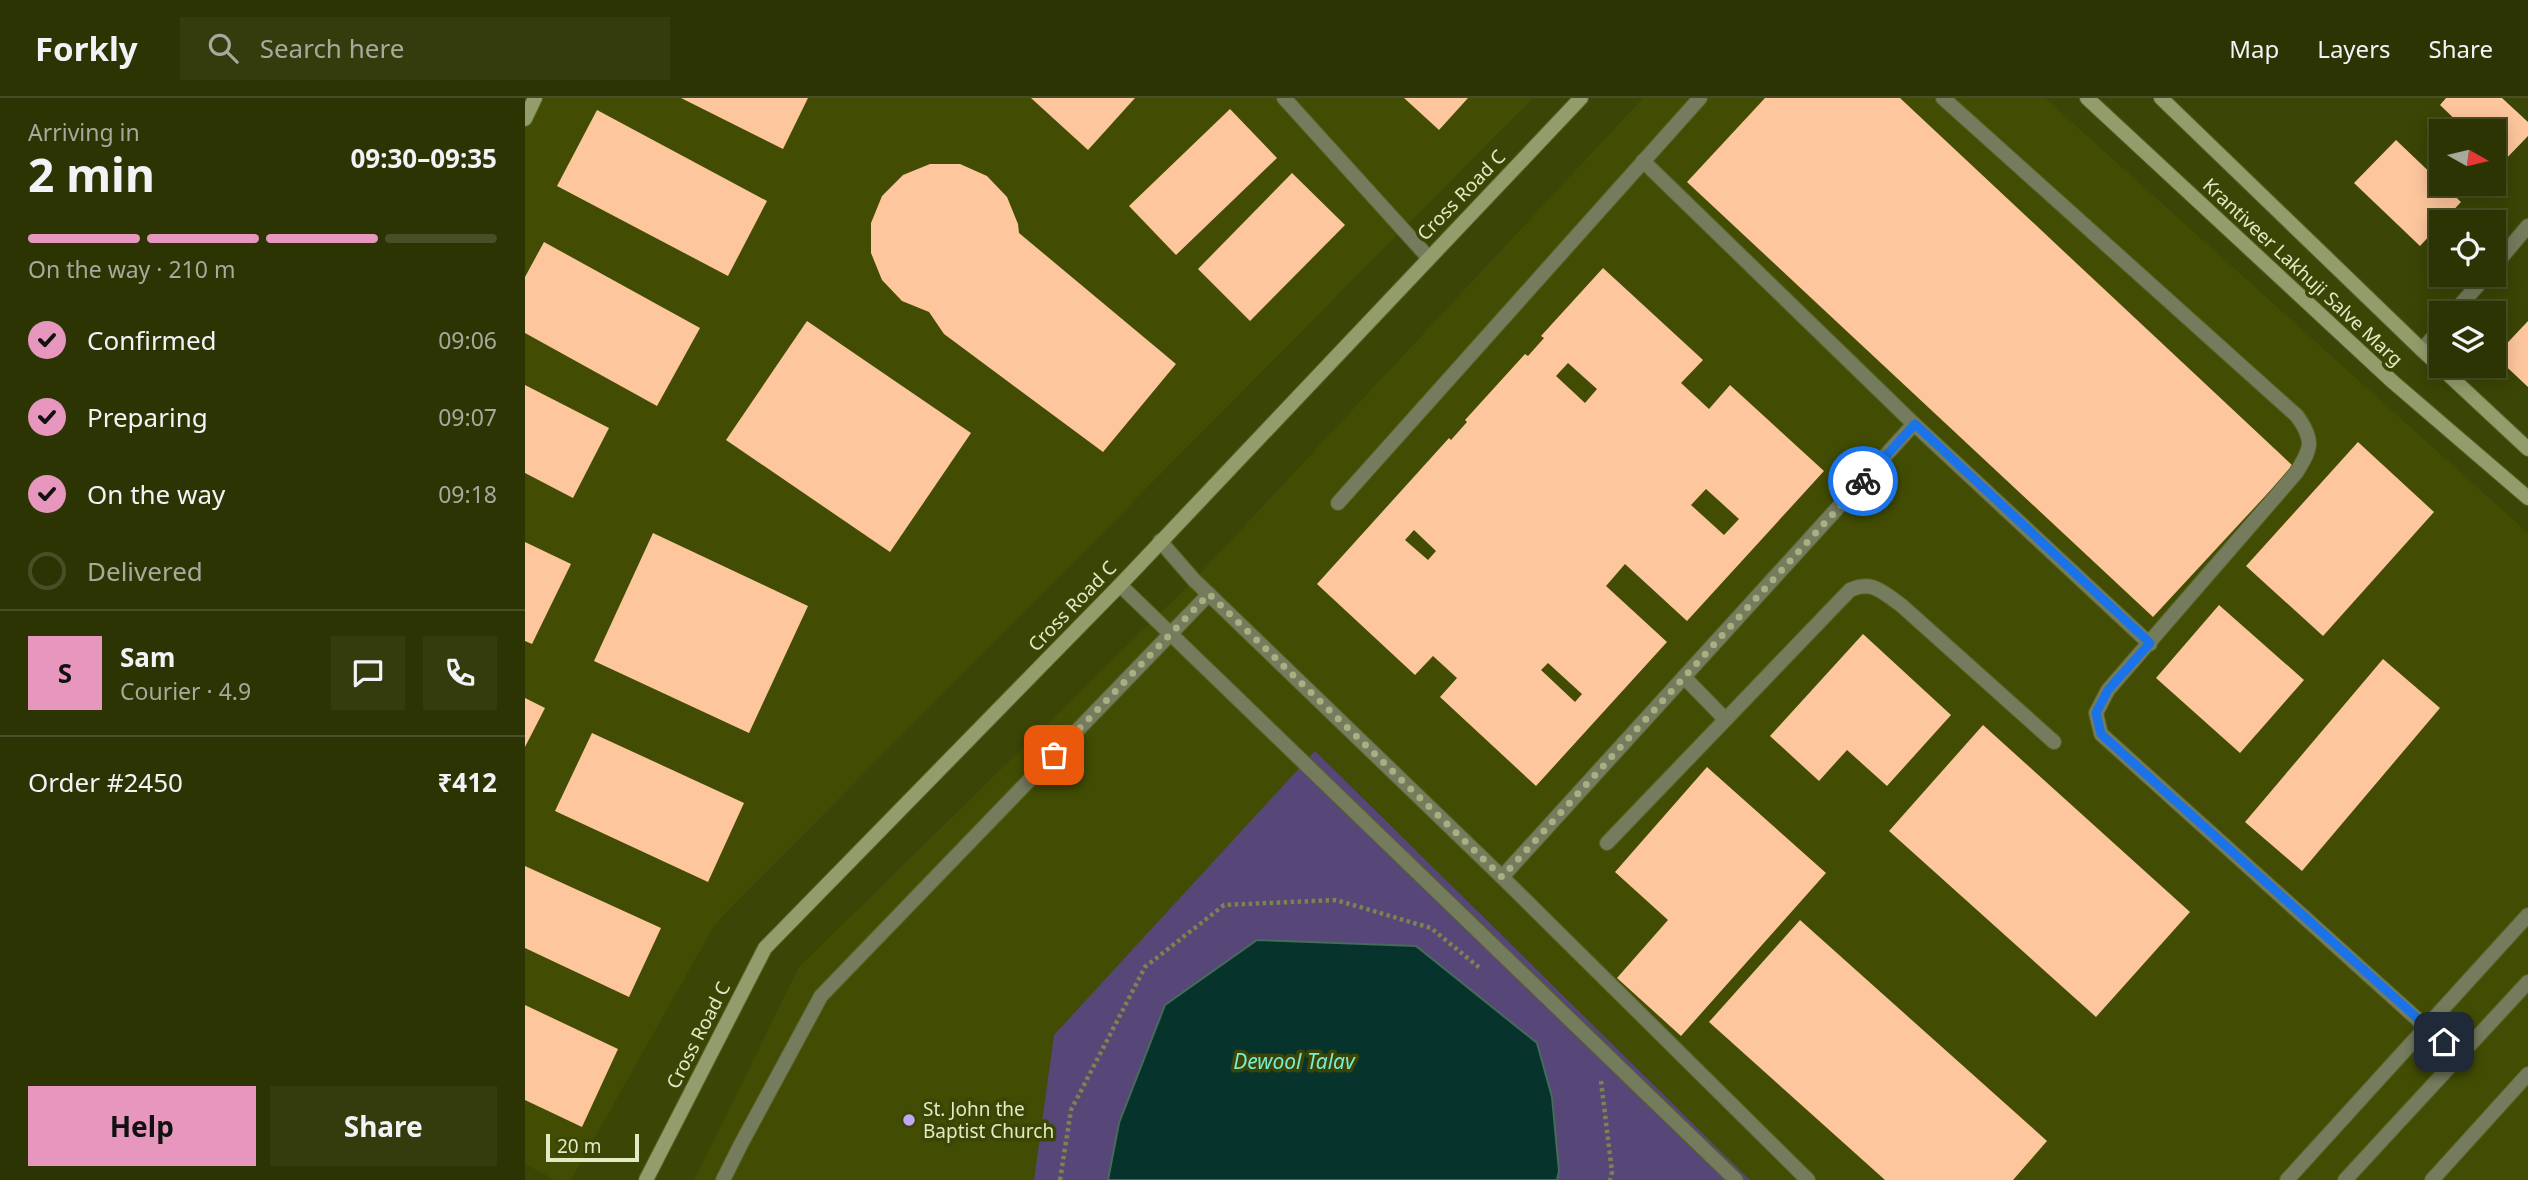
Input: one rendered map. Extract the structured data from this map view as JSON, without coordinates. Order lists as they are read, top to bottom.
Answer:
{
  "streets": {
    "main road": ["Cross Road C", "Krantiveer Lakhuji Salve Marg"]
  },
  "water": ["Dewool Talav"],
  "places": ["St. John the Baptist Church"],
  "scale_bar": "20 m",
  "north": "right",
  "page": {
    "header": "Forkly",
    "search": "Search here",
    "nav": ["Map", "Layers", "Share"],
    "heading": ["2 min", "Arriving in", "09:30–09:35"],
    "panel": [
      "Sam",
      "Courier · 4.9",
      "Order #2450",
      "₹412"
    ],
    "bar": "On the way · 210 m",
    "list": [
      ["Confirmed", "09:06"],
      ["Preparing", "09:07"],
      ["On the way", "09:18"],
      "Delivered"
    ],
    "round": "S",
    "buttons": ["Help", "Share"],
    "scale": "20 m"
  }
}
